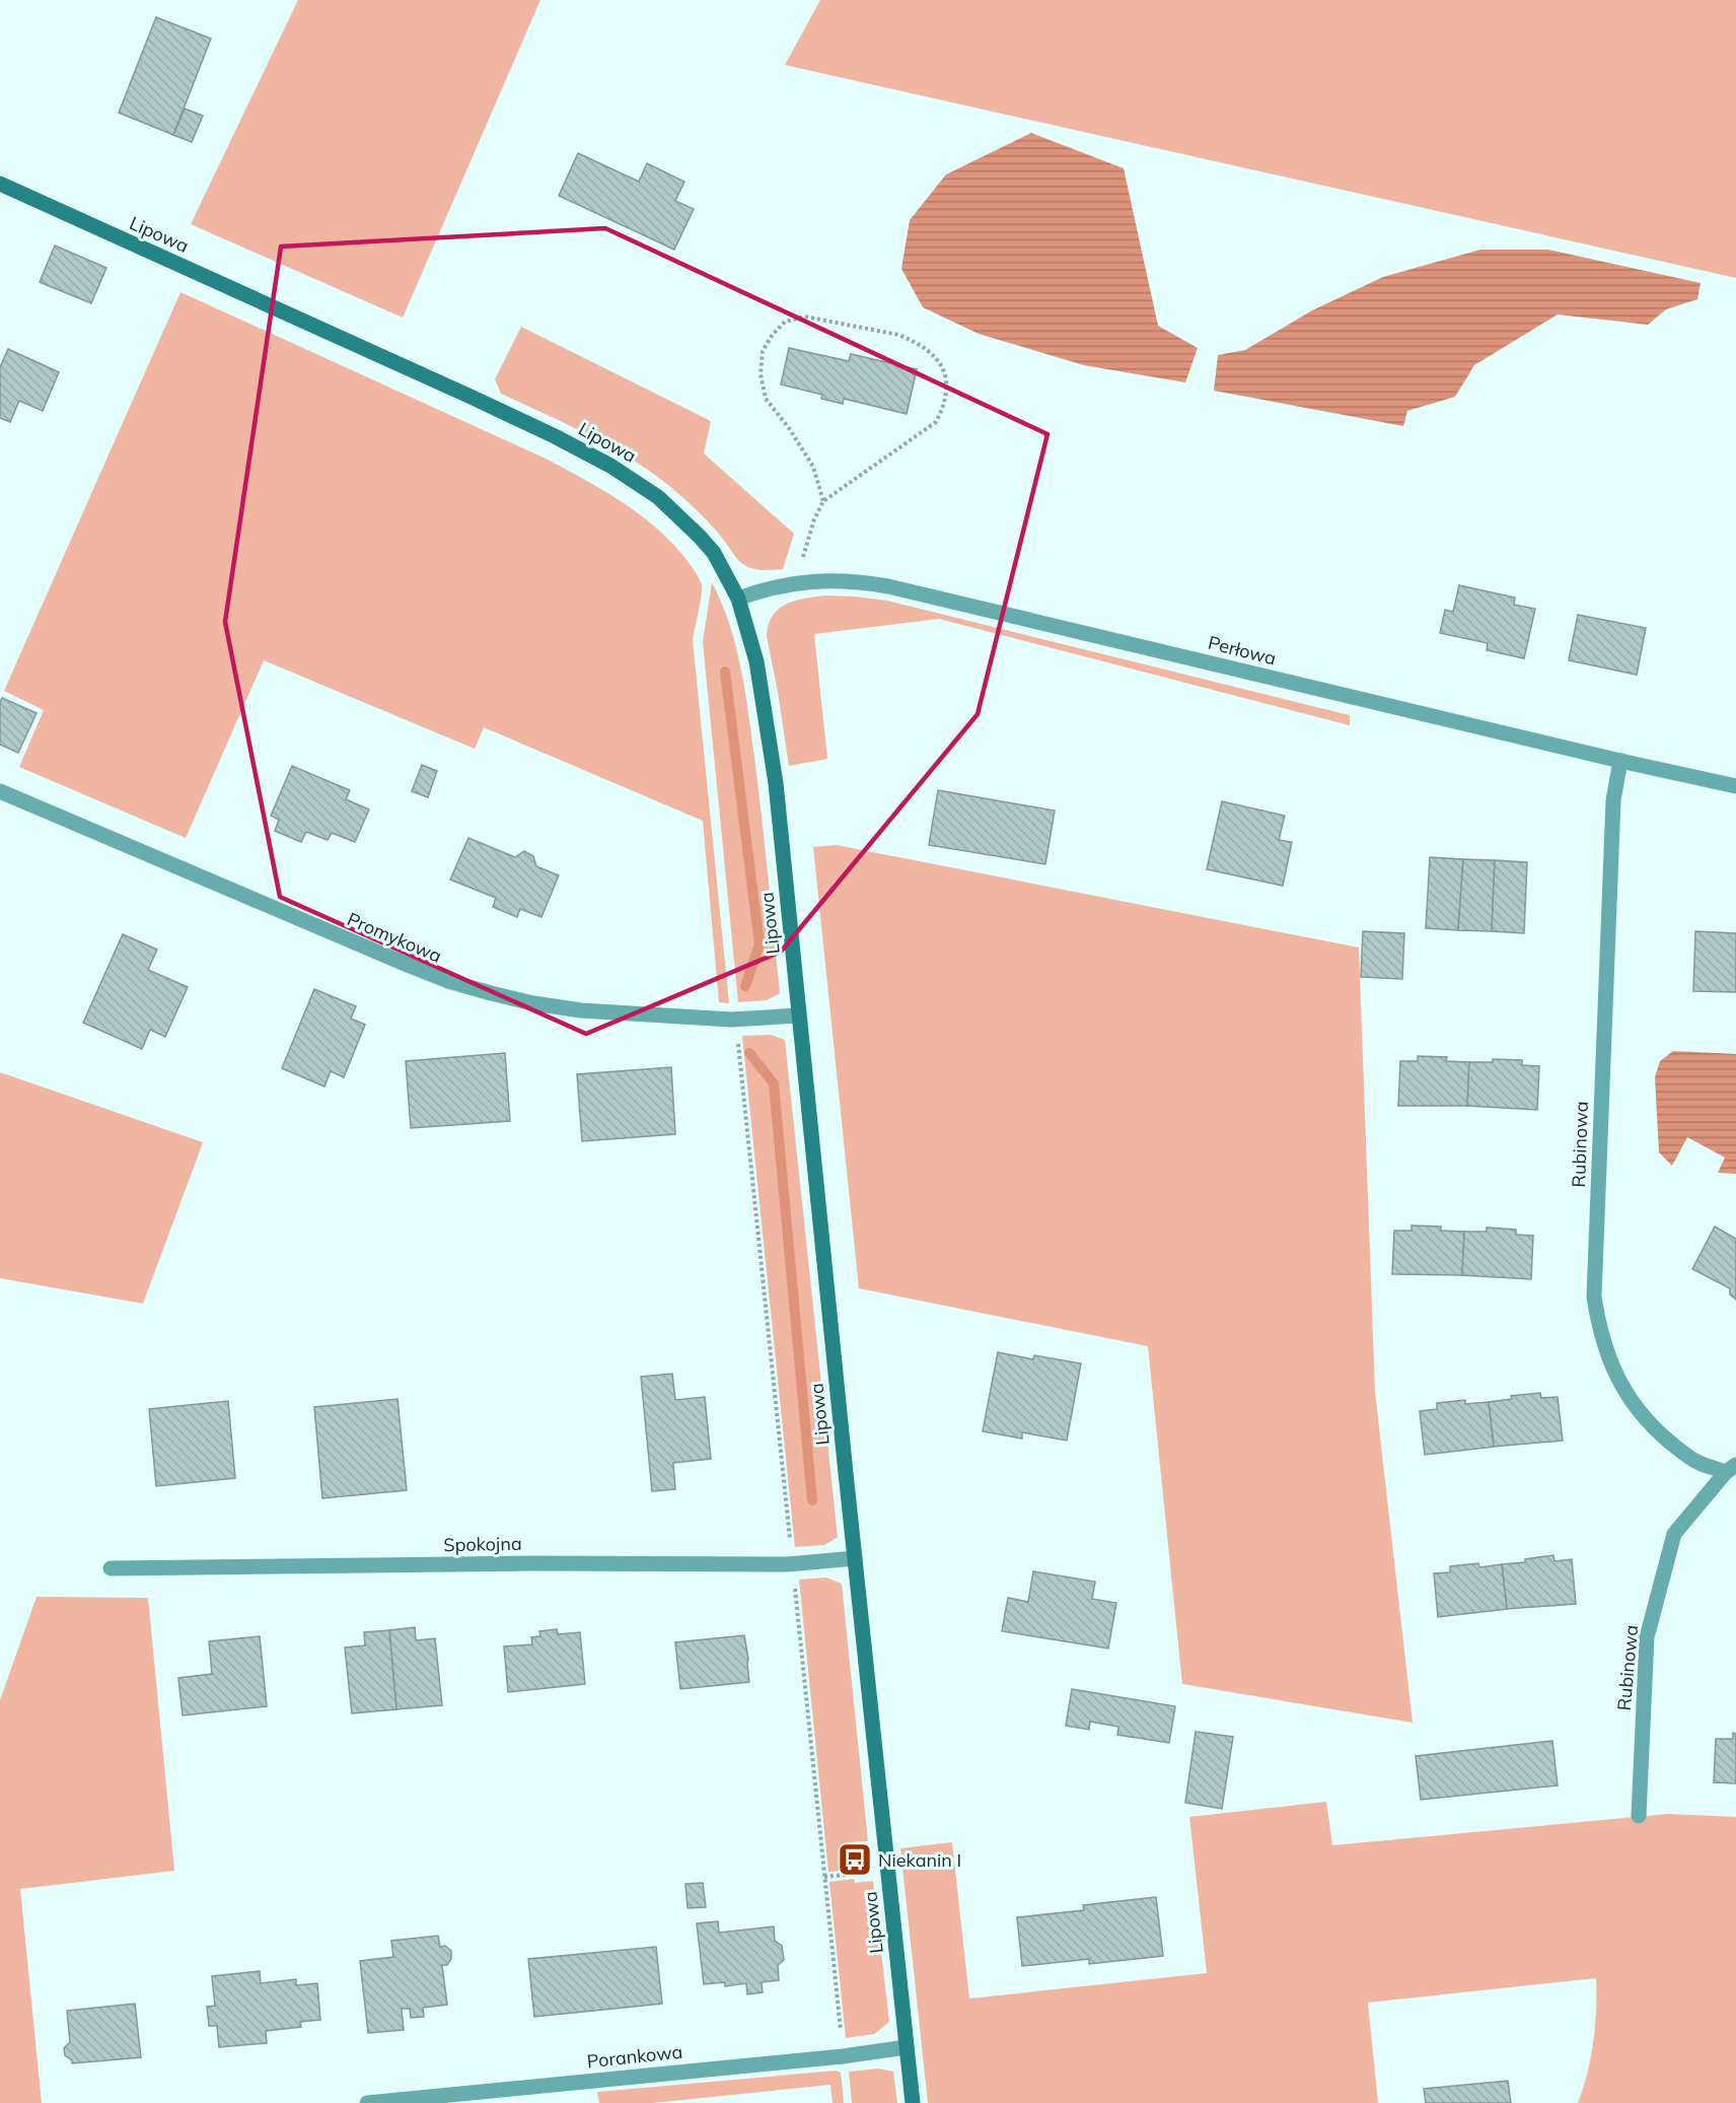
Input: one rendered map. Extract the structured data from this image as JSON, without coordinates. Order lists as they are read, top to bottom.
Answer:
{
  "streets": {
    "street": [
      "Lipowa",
      "Perłowa",
      "Promykowa",
      "Rubinowa",
      "Spokojna",
      "Porankowa"
    ]
  },
  "crossings": [
    ["Lipowa", "Perłowa"],
    ["Lipowa", "Promykowa"],
    ["Lipowa", "Spokojna"],
    ["Lipowa", "Porankowa"],
    ["Perłowa", "Rubinowa"]
  ],
  "places": {
    "bus stop": ["Niekanin I"]
  }
}
